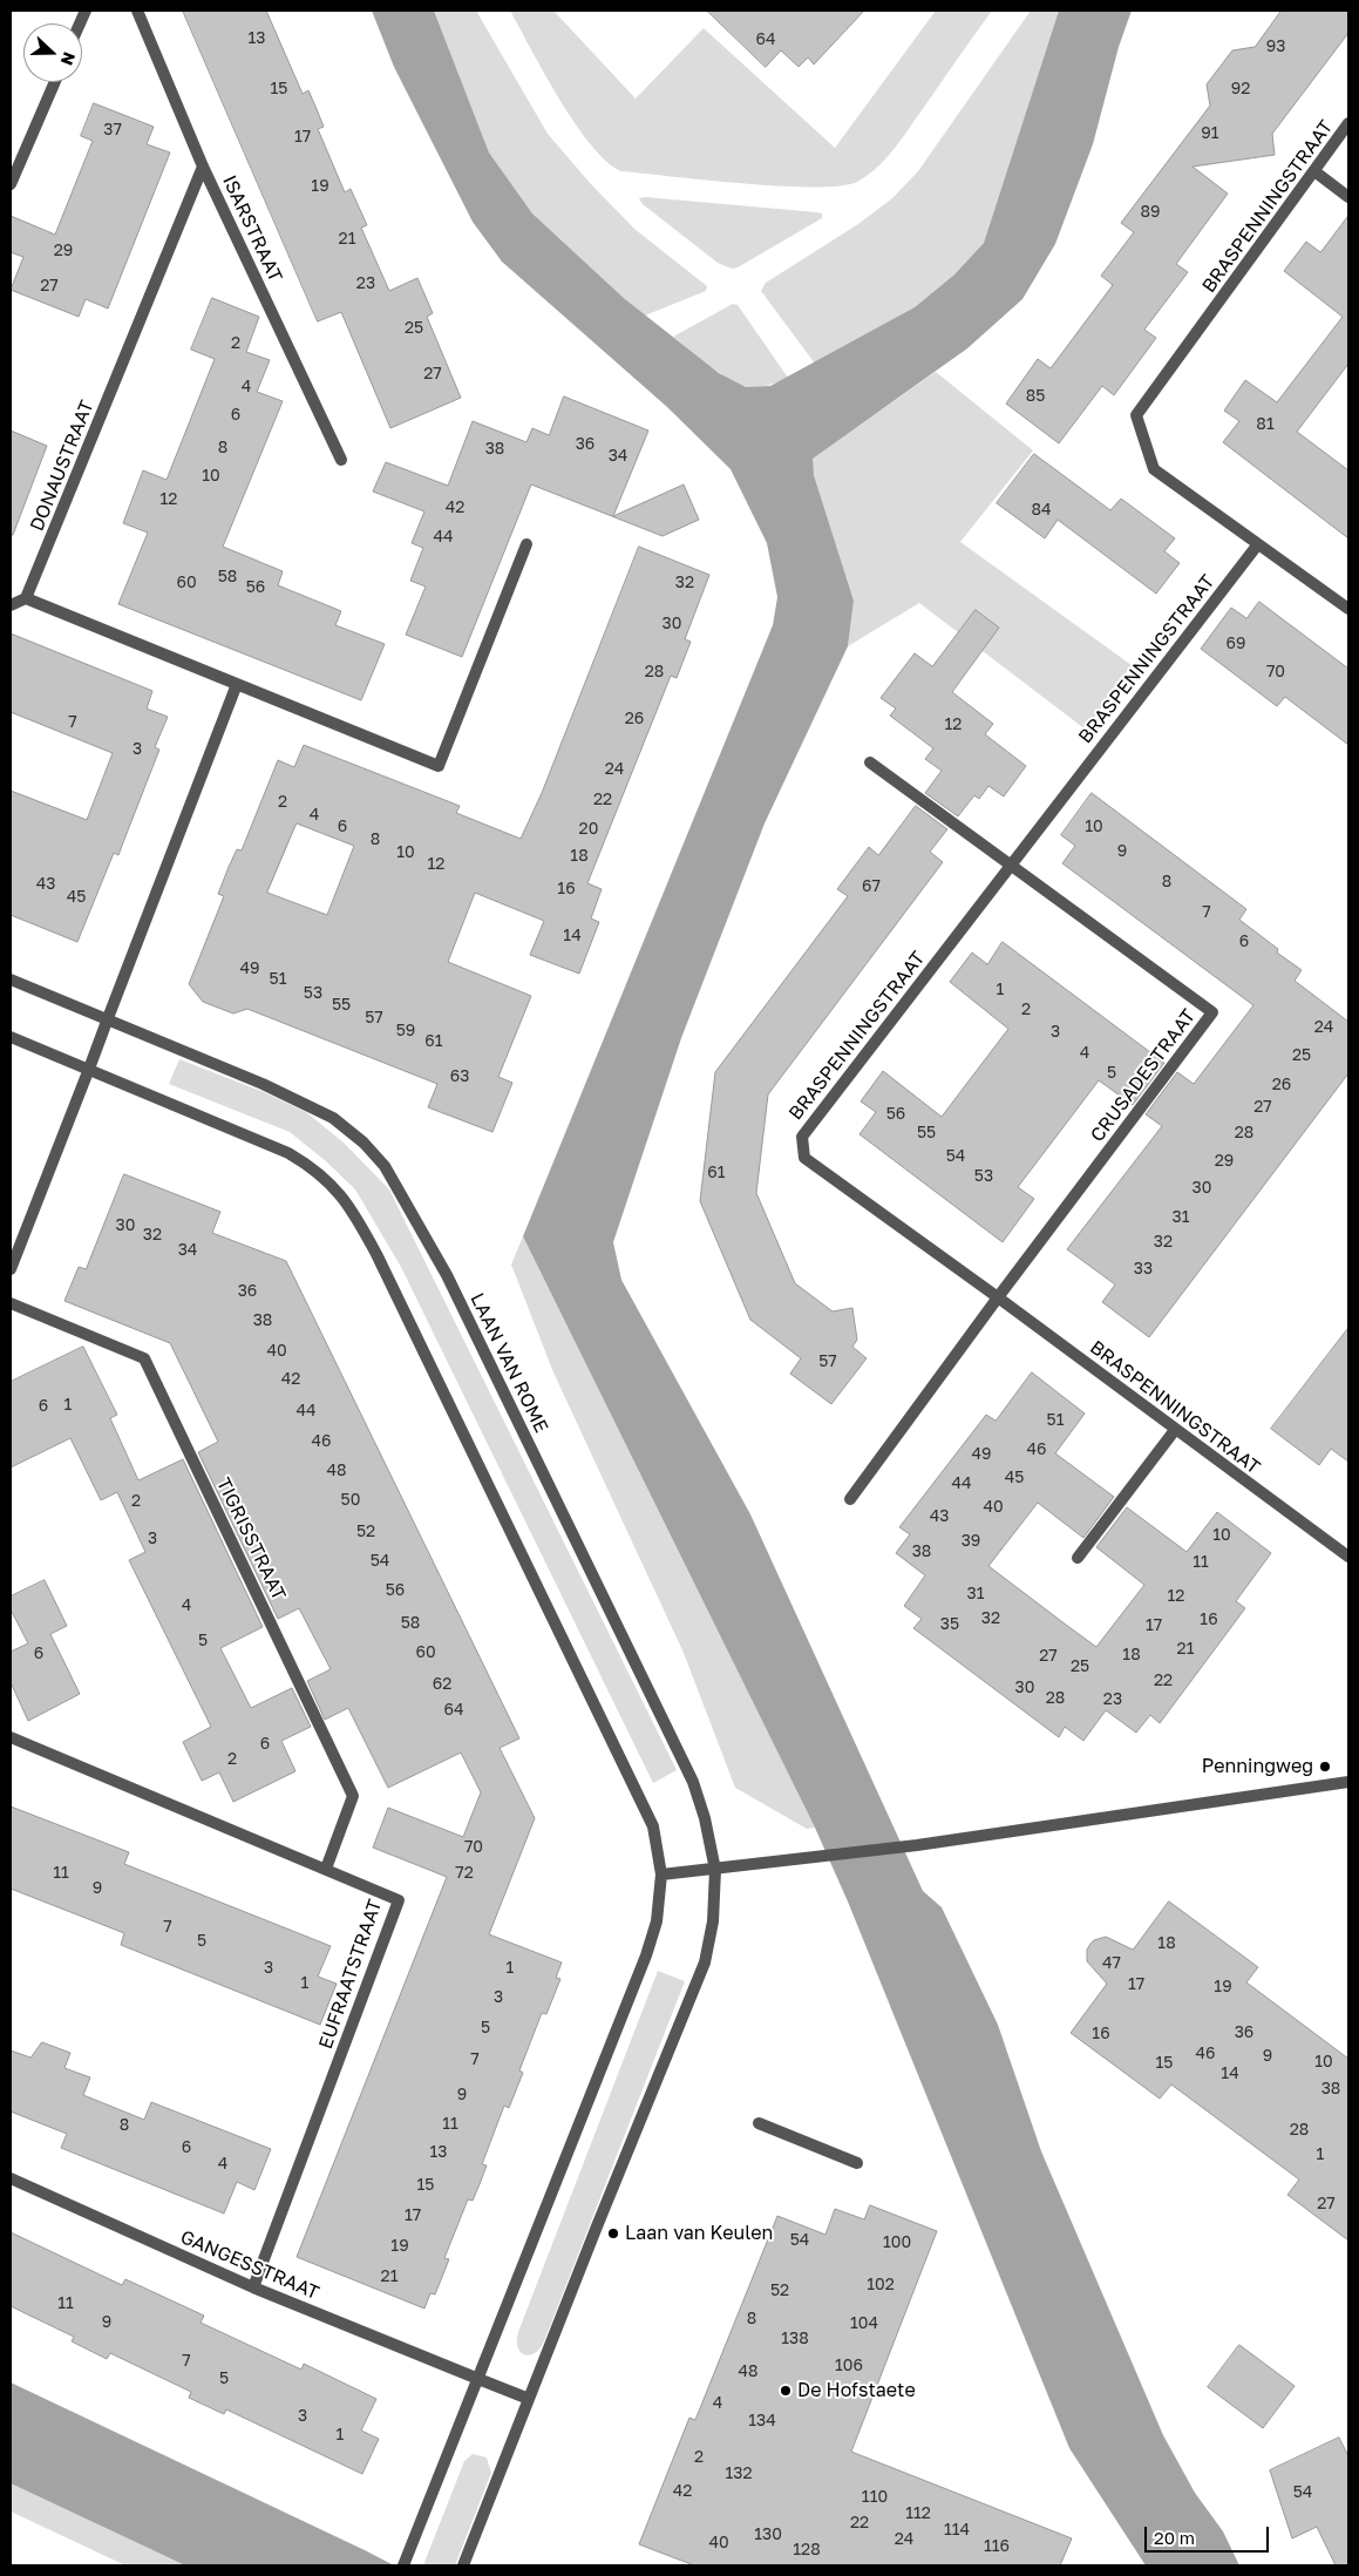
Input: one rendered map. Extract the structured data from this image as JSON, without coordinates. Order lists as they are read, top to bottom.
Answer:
{
  "streets": {
    "street": [
      "BRASPENNINGSTRAAT",
      "ISARSTRAAT",
      "DONAUSTRAAT",
      "CRUSADESTRAAT",
      "LAAN VAN ROME",
      "TIGRISSTRAAT",
      "EUFRAATSTRAAT",
      "GANGESSTRAAT"
    ]
  },
  "crossings": [
    ["BRASPENNINGSTRAAT", "CRUSADESTRAAT"],
    ["ISARSTRAAT", "DONAUSTRAAT"],
    ["TIGRISSTRAAT", "EUFRAATSTRAAT"],
    ["EUFRAATSTRAAT", "GANGESSTRAAT"]
  ],
  "places": ["Penningweg", "Laan van Keulen", "De Hofstaete"],
  "house_numbers": [
    "13",
    "64",
    "93",
    "15",
    "92",
    "37",
    "91",
    "17",
    "19",
    "89",
    "21",
    "29",
    "23",
    "27",
    "25",
    "2",
    "27",
    "4",
    "85",
    "6",
    "81",
    "36",
    "8",
    "38",
    "34",
    "10",
    "12",
    "42",
    "84",
    "44",
    "58",
    "60",
    "32",
    "56",
    "30",
    "69",
    "28",
    "70",
    "26",
    "7",
    "12",
    "3",
    "24",
    "22",
    "2",
    "4",
    "6",
    "10",
    "20",
    "8",
    "9",
    "10",
    "18",
    "12",
    "8",
    "43",
    "67",
    "16",
    "45",
    "7",
    "14",
    "6",
    "49",
    "51",
    "1",
    "53",
    "55",
    "2",
    "57",
    "24",
    "59",
    "3",
    "61",
    "4",
    "25",
    "5",
    "63",
    "26",
    "27",
    "56",
    "55",
    "28",
    "54",
    "29",
    "61",
    "53",
    "30",
    "31",
    "30",
    "32",
    "32",
    "34",
    "33",
    "36",
    "38",
    "40",
    "57",
    "42",
    "1",
    "6",
    "44",
    "51",
    "46",
    "46",
    "49",
    "48",
    "45",
    "44",
    "50",
    "2",
    "40",
    "43",
    "52",
    "10",
    "3",
    "39",
    "38",
    "54",
    "11",
    "56",
    "31",
    "12",
    "4",
    "32",
    "16",
    "58",
    "35",
    "17",
    "5",
    "21",
    "60",
    "6",
    "18",
    "27",
    "25",
    "22",
    "62",
    "30",
    "28",
    "23",
    "64",
    "6",
    "2",
    "70",
    "11",
    "72",
    "9",
    "7",
    "5",
    "18",
    "47",
    "3",
    "1",
    "1",
    "17",
    "19",
    "3",
    "5",
    "36",
    "16",
    "46",
    "9",
    "7",
    "10",
    "15",
    "14",
    "38",
    "9",
    "11",
    "8",
    "28",
    "6",
    "13",
    "1",
    "4",
    "15",
    "27",
    "17",
    "54",
    "100",
    "19",
    "21",
    "102",
    "52",
    "11",
    "8",
    "9",
    "104",
    "138",
    "7",
    "106",
    "48",
    "5",
    "4",
    "3",
    "134",
    "1",
    "2",
    "132",
    "42",
    "54",
    "110",
    "112",
    "22",
    "114",
    "130",
    "24",
    "40",
    "116",
    "128"
  ],
  "scale_bar": "20 m",
  "north": "right"
}
